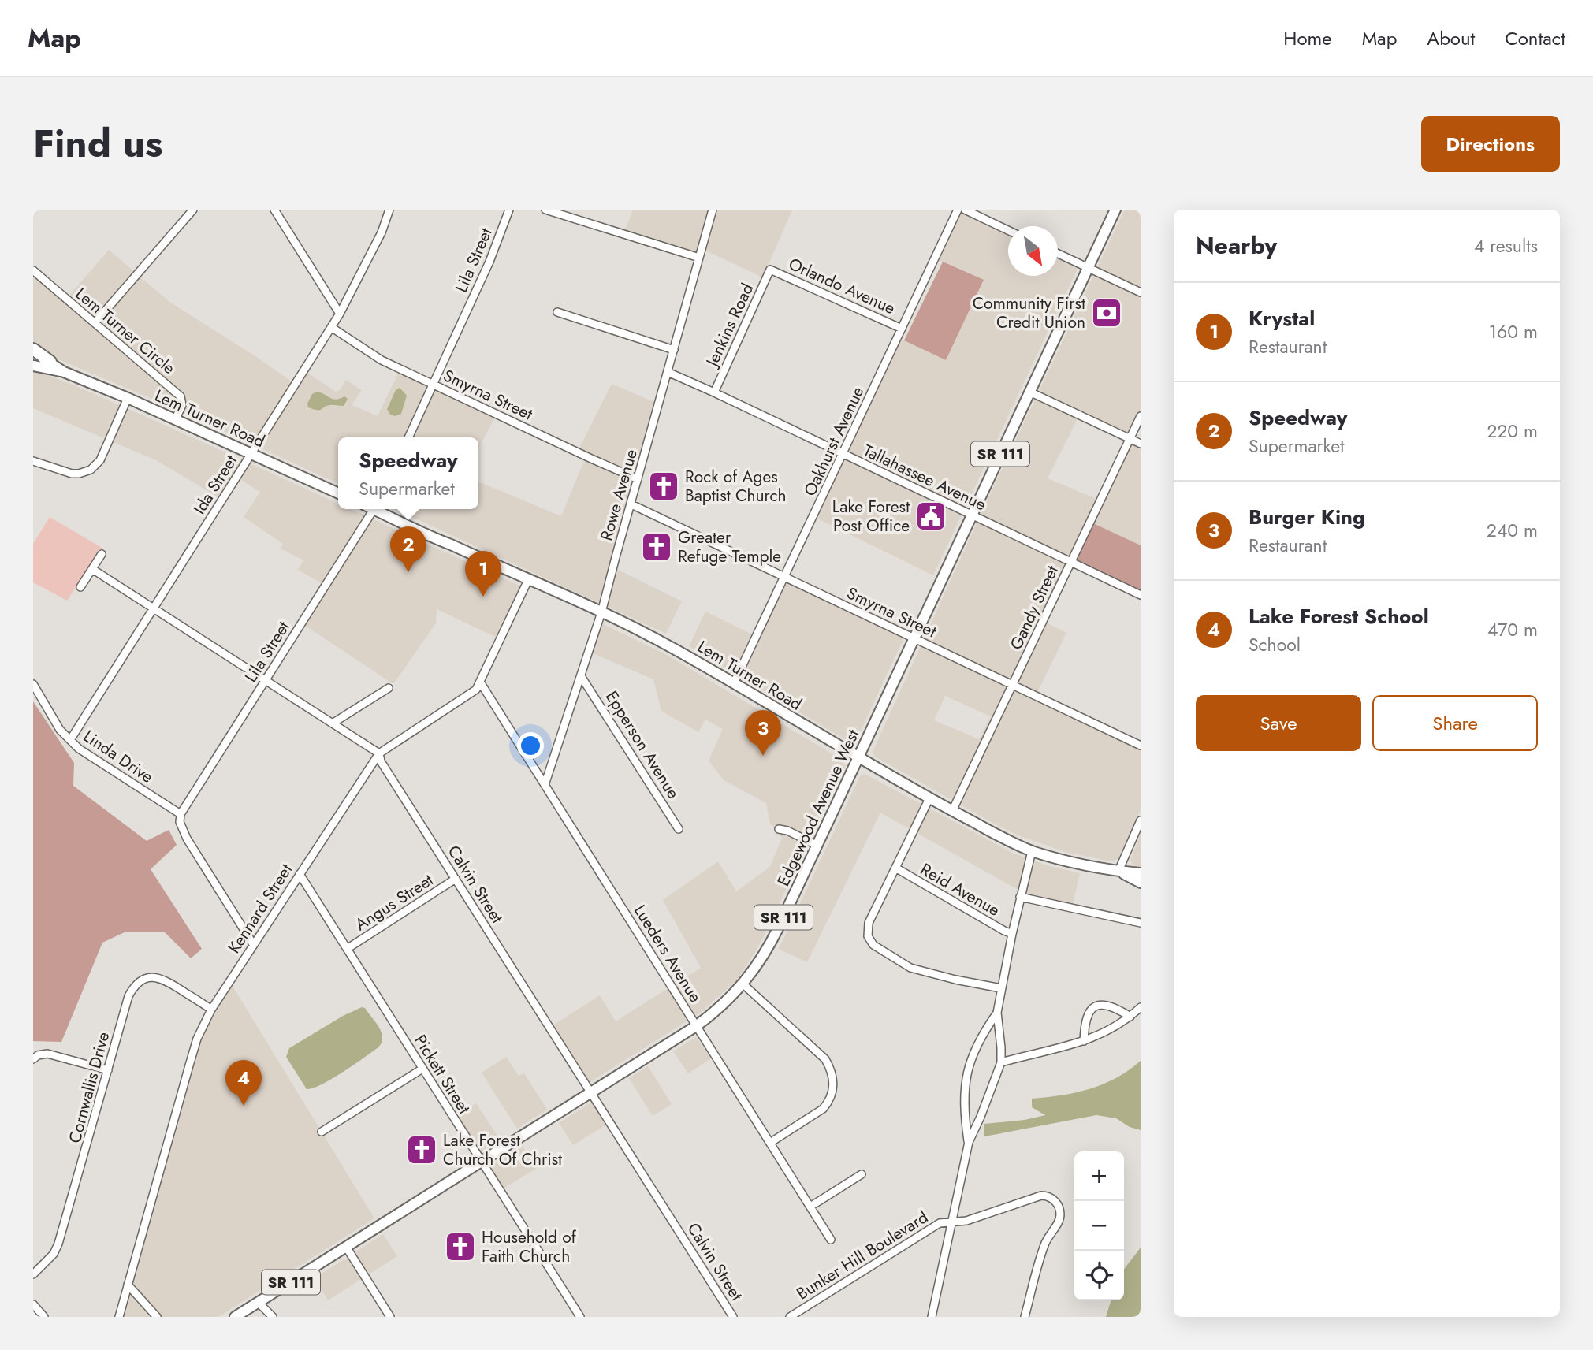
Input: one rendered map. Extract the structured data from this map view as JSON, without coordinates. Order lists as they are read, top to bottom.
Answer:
{
  "streets": {
    "main road": ["Lem Turner Road", "SR 111", "Edgewood Avenue West"],
    "street": [
      "Lila Street",
      "Orlando Avenue",
      "Jenkins Road",
      "Lem Turner Circle",
      "Smyrna Street",
      "Oakhurst Avenue",
      "Tallahassee Avenue",
      "Ida Street",
      "Rowe Avenue",
      "Gandy Street",
      "Epperson Avenue",
      "Linda Drive",
      "Calvin Street",
      "Reid Avenue",
      "Angus Street",
      "Kennard Street",
      "Lueders Avenue",
      "Pickett Street",
      "Cornwallis Drive",
      "Bunker Hill Boulevard"
    ]
  },
  "crossings": [
    ["Lila Street", "Smyrna Street"],
    ["Lila Street", "Linda Drive"],
    ["Lila Street", "Calvin Street"],
    ["Orlando Avenue", "Jenkins Road"],
    ["Orlando Avenue", "Oakhurst Avenue"],
    ["Jenkins Road", "Tallahassee Avenue"],
    ["Lem Turner Circle", "Lem Turner Road"],
    ["Smyrna Street", "Oakhurst Avenue"],
    ["Smyrna Street", "Ida Street"],
    ["Smyrna Street", "Rowe Avenue"],
    ["Smyrna Street", "Gandy Street"],
    ["Smyrna Street", "Edgewood Avenue West"],
    ["Lem Turner Road", "Oakhurst Avenue"],
    ["Lem Turner Road", "Ida Street"],
    ["Lem Turner Road", "Rowe Avenue"],
    ["Lem Turner Road", "Gandy Street"],
    ["Lem Turner Road", "Edgewood Avenue West"],
    ["Lem Turner Road", "Kennard Street"],
    ["Oakhurst Avenue", "Tallahassee Avenue"],
    ["Tallahassee Avenue", "Rowe Avenue"],
    ["Tallahassee Avenue", "Gandy Street"],
    ["Tallahassee Avenue", "Edgewood Avenue West"],
    ["Ida Street", "Linda Drive"],
    ["Ida Street", "Calvin Street"],
    ["Rowe Avenue", "Epperson Avenue"],
    ["Rowe Avenue", "Lueders Avenue"],
    ["Edgewood Avenue West", "Calvin Street"],
    ["Edgewood Avenue West", "Lueders Avenue"],
    ["Edgewood Avenue West", "Pickett Street"],
    ["Calvin Street", "Angus Street"],
    ["Calvin Street", "Kennard Street"],
    ["Angus Street", "Pickett Street"],
    ["Kennard Street", "Lueders Avenue"],
    ["Kennard Street", "Pickett Street"],
    ["Kennard Street", "Cornwallis Drive"]
  ],
  "places": {
    "bank": ["Community First Credit Union"],
    "church": [
      "Rock of Ages Baptist Church",
      "Greater Refuge Temple",
      "Lake Forest Church Of Christ",
      "Household of Faith Church"
    ],
    "public building": ["Lake Forest Post Office"]
  },
  "north": "bottom right",
  "page": {
    "header": "Map",
    "nav": [
      "Home",
      "Map",
      "About",
      "Contact"
    ],
    "title": "Find us",
    "buttons": [
      "Directions",
      ["Save", "Share"]
    ],
    "heading": ["Nearby", "4 results"],
    "list": [
      {
        "mark": "1",
        "name": "Krystal",
        "note": "Restaurant",
        "value": "160 m"
      },
      {
        "mark": "2",
        "name": "Speedway",
        "note": "Supermarket",
        "value": "220 m"
      },
      {
        "mark": "3",
        "name": "Burger King",
        "note": "Restaurant",
        "value": "240 m"
      },
      {
        "mark": "4",
        "name": "Lake Forest School",
        "note": "School",
        "value": "470 m"
      }
    ],
    "popup": ["Speedway", "Supermarket"],
    "pins": [
      "2",
      "1",
      "3",
      "4"
    ],
    "map_buttons": ["+", "−"]
  }
}
